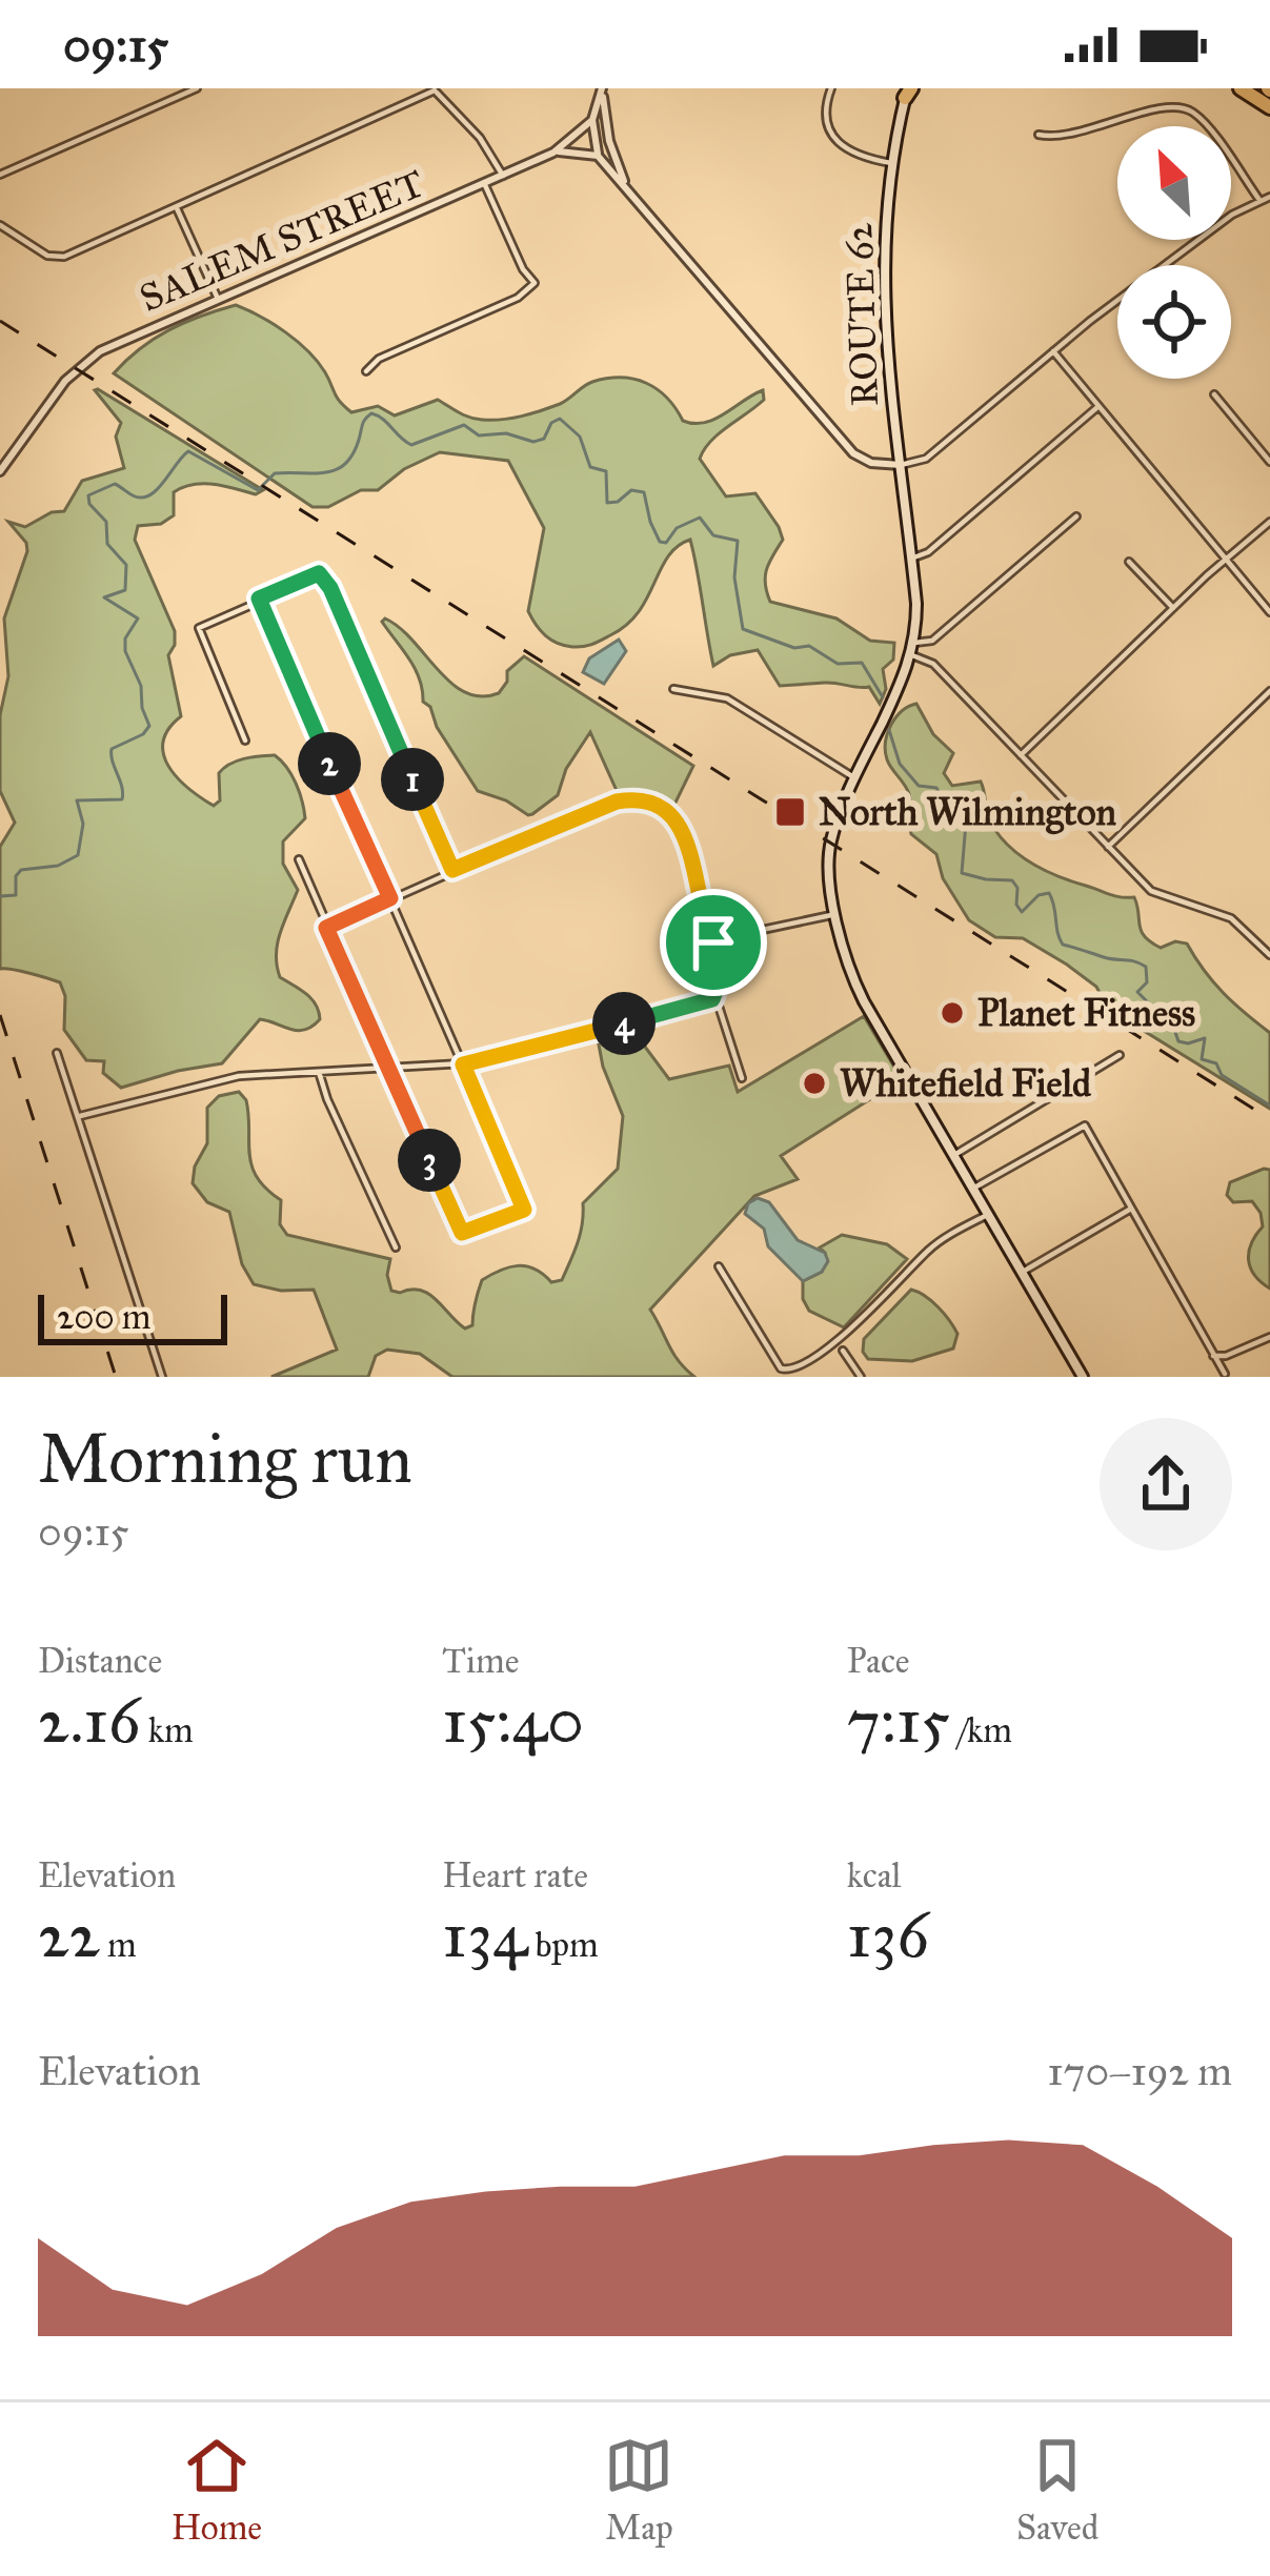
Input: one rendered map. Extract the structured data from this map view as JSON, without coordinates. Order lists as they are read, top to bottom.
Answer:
{
  "streets": {
    "main road": ["ROUTE 62"],
    "street": ["SALEM STREET"]
  },
  "places": {
    "transit": ["North Wilmington"],
    "other": ["Planet Fitness", "Whitefield Field"]
  },
  "scale_bar": "200 m",
  "north": "top left",
  "page": {
    "status": "09:15",
    "pins": [
      "2",
      "1",
      "4",
      "3"
    ],
    "scale": "200 m",
    "heading": ["Morning run", "09:15"],
    "stats": [
      ["Distance", "2.16 km"],
      ["Time", "15:40"],
      ["Pace", "7:15 /km"],
      ["Elevation", "22 m"],
      ["Heart rate", "134 bpm"],
      ["kcal", "136"]
    ],
    "chart": ["Elevation", "170–192 m"],
    "tabs": ["Home", "Map", "Saved"]
  }
}
